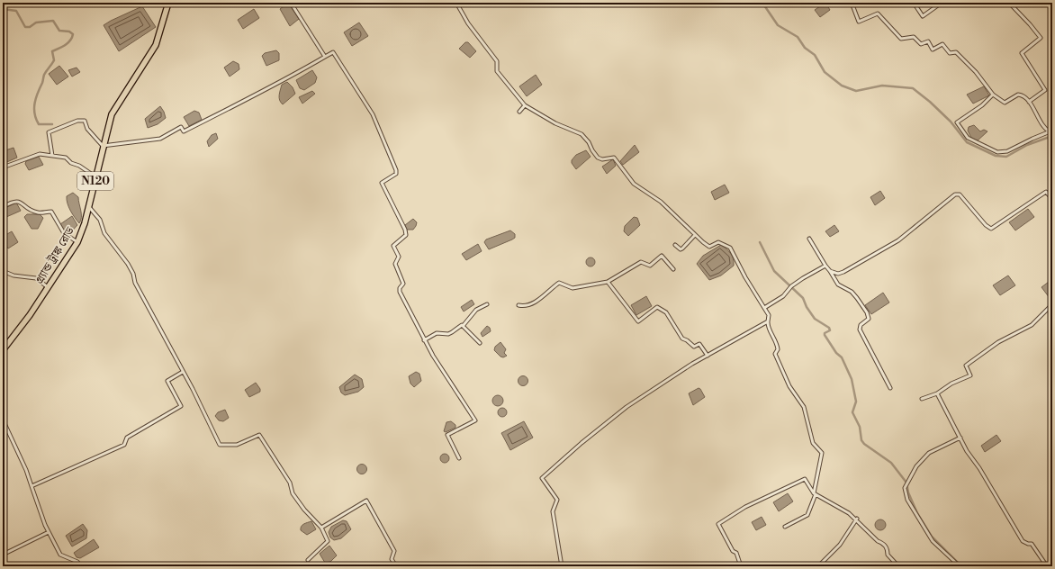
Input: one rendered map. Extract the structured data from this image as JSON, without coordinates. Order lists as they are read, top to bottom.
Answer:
{
  "streets": {
    "highway": ["N120", "গ্র্যান্ড ট্রাঙ্ক রোড"]
  }
}
